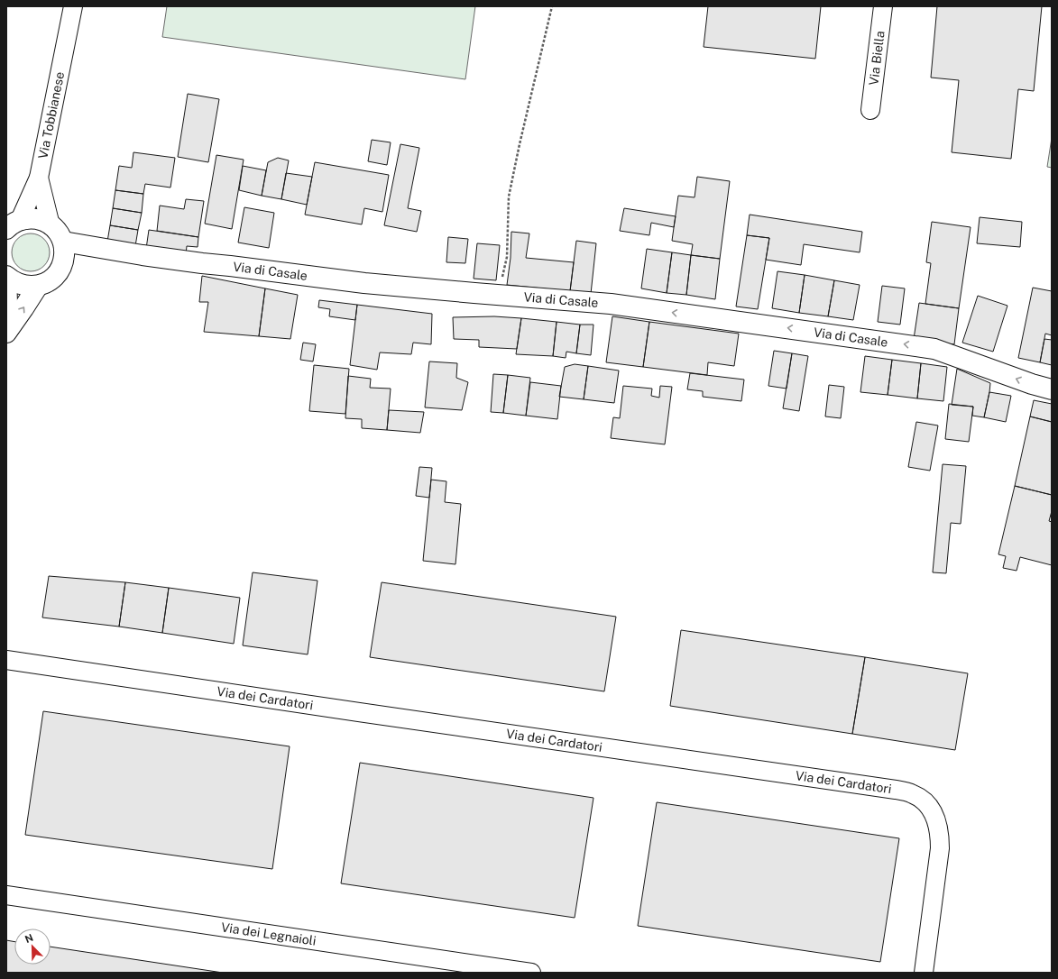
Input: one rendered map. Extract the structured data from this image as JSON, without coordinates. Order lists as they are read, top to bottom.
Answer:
{
  "streets": {
    "street": [
      "Via Biella",
      "Via Tobbianese",
      "Via di Casale",
      "Via dei Cardatori",
      "Via dei Legnaioli"
    ]
  },
  "one_way": ["Via di Casale"],
  "north": "top left"
}
